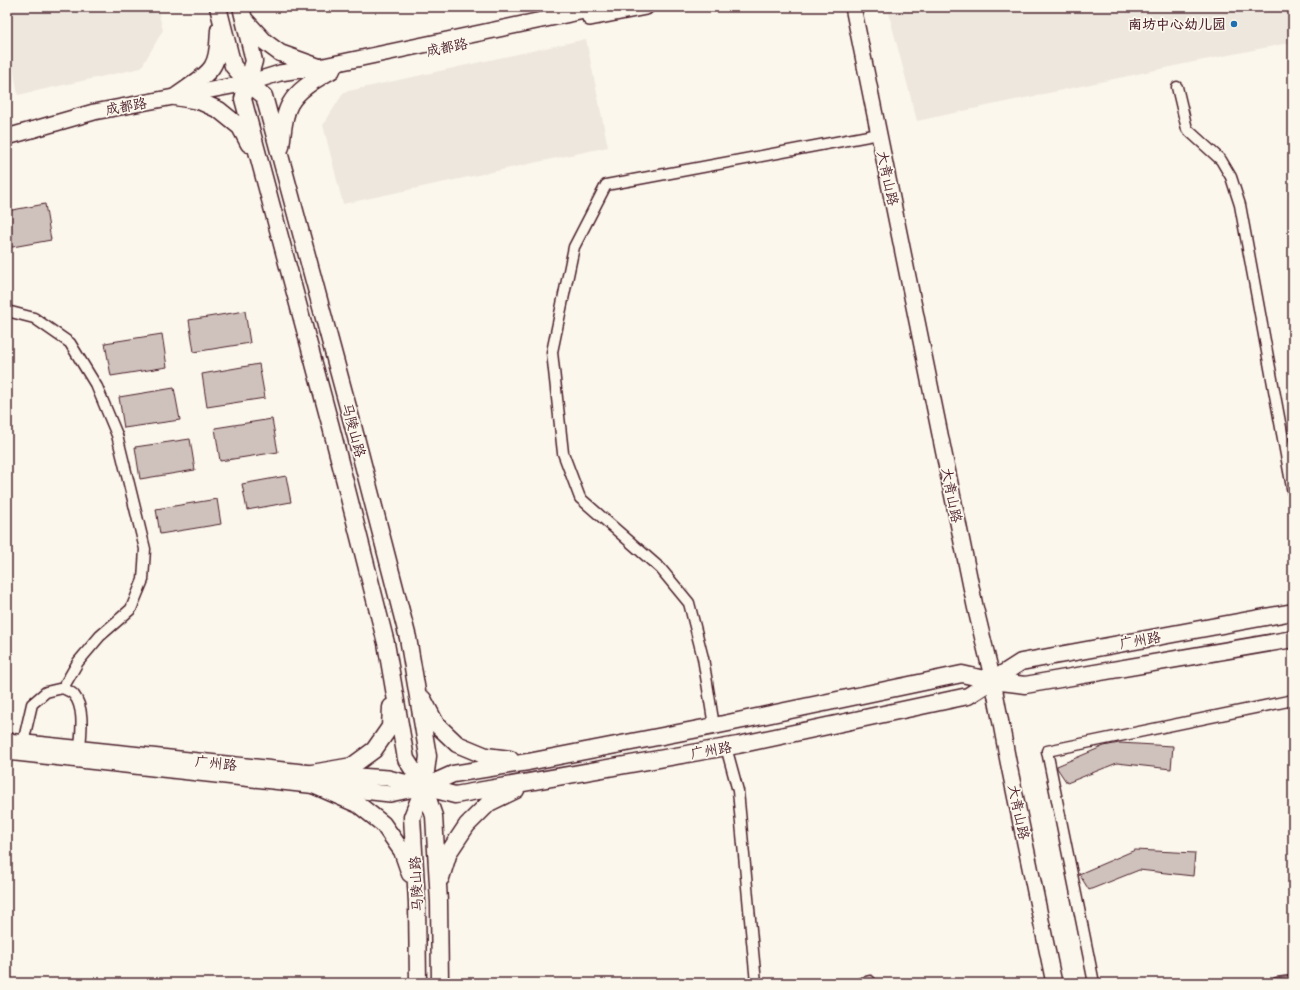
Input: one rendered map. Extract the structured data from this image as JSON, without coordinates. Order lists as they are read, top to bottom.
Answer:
{
  "streets": {
    "main road": ["马陵山路", "广州路"],
    "street": ["成都路", "大青山路"]
  },
  "crossings": [
    ["成都路", "马陵山路"],
    ["大青山路", "广州路"],
    ["马陵山路", "广州路"]
  ],
  "places": ["南坊中心幼儿园"]
}
